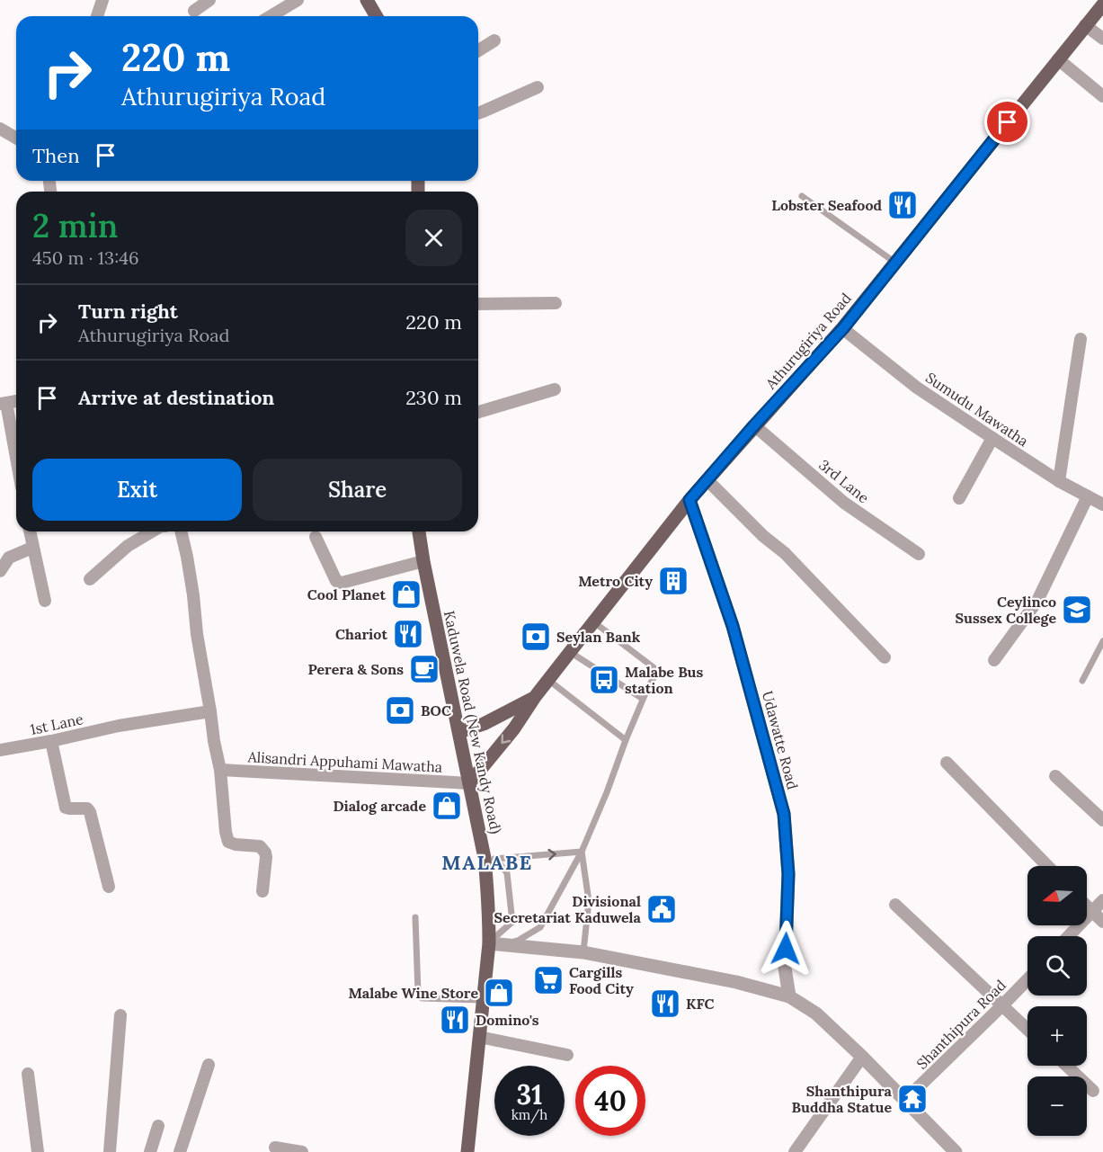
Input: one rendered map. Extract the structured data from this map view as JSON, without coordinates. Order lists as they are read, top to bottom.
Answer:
{
  "streets": {
    "main road": ["Athurugiriya Road", "Kaduwela Road (New Kandy Road)"],
    "street": [
      "Sumudu Mawatha",
      "3rd Lane",
      "1st Lane",
      "Udawatte Road",
      "Alisandri Appuhami Mawatha",
      "Shanthipura Road"
    ]
  },
  "crossings": [
    ["Athurugiriya Road", "Sumudu Mawatha"],
    ["Athurugiriya Road", "3rd Lane"],
    ["Athurugiriya Road", "Kaduwela Road (New Kandy Road)"],
    ["Athurugiriya Road", "Udawatte Road"],
    ["Athurugiriya Road", "Alisandri Appuhami Mawatha"],
    ["Kaduwela Road (New Kandy Road)", "Alisandri Appuhami Mawatha"]
  ],
  "districts": ["MALABE"],
  "places": {
    "restaurant": [
      "Lobster Seafood",
      "Chariot",
      "KFC",
      "Domino's"
    ],
    "building": ["Metro City"],
    "shop": ["Cool Planet", "Dialog arcade", "Malabe Wine Store"],
    "school or university": ["Ceylinco Sussex College"],
    "bank": ["Seylan Bank", "BOC"],
    "cafe": ["Perera & Sons"],
    "bus stop": ["Malabe Bus station"],
    "public building": ["Divisional Secretariat Kaduwela"],
    "supermarket": ["Cargills Food City"],
    "temple": ["Shanthipura Buddha Statue"]
  },
  "north": "left",
  "page": {
    "turn": ["220 m", "Athurugiriya Road"],
    "then": "Then",
    "heading": ["2 min", "450 m · 13:46"],
    "list": [
      {
        "name": "Turn right",
        "note": "Athurugiriya Road",
        "value": "220 m"
      },
      {
        "name": "Arrive at destination",
        "value": "230 m"
      }
    ],
    "buttons": ["Exit", "Share"],
    "map_buttons": ["+", "−"],
    "speed": "31 km/h",
    "limit": "40"
  }
}
